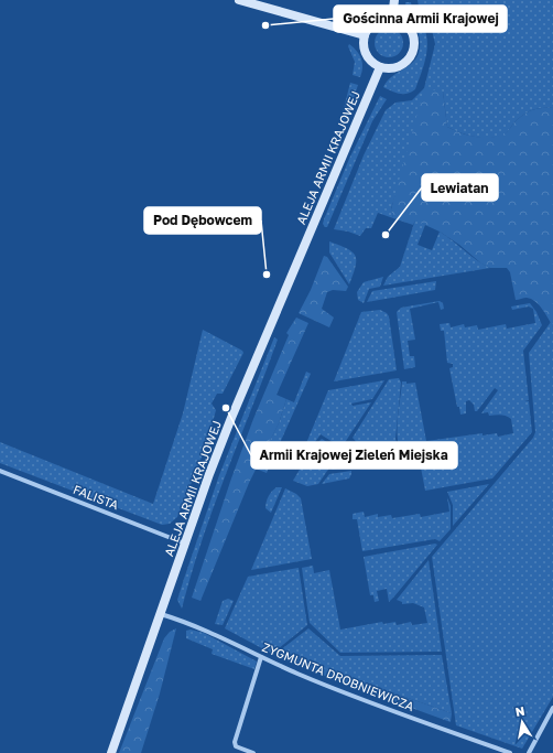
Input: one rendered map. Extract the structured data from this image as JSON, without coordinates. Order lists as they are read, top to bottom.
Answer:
{
  "streets": {
    "street": ["ALEJA ARMII KRAJOWEJ", "FALISTA", "ZYGMUNTA DROBNIEWICZA"]
  },
  "crossings": [
    ["ALEJA ARMII KRAJOWEJ", "FALISTA"],
    ["ALEJA ARMII KRAJOWEJ", "ZYGMUNTA DROBNIEWICZA"]
  ],
  "places": [
    "Gościnna Armii Krajowej",
    "Lewiatan",
    "Pod Dębowcem",
    "Armii Krajowej Zieleń Miejska"
  ],
  "north": "top"
}
